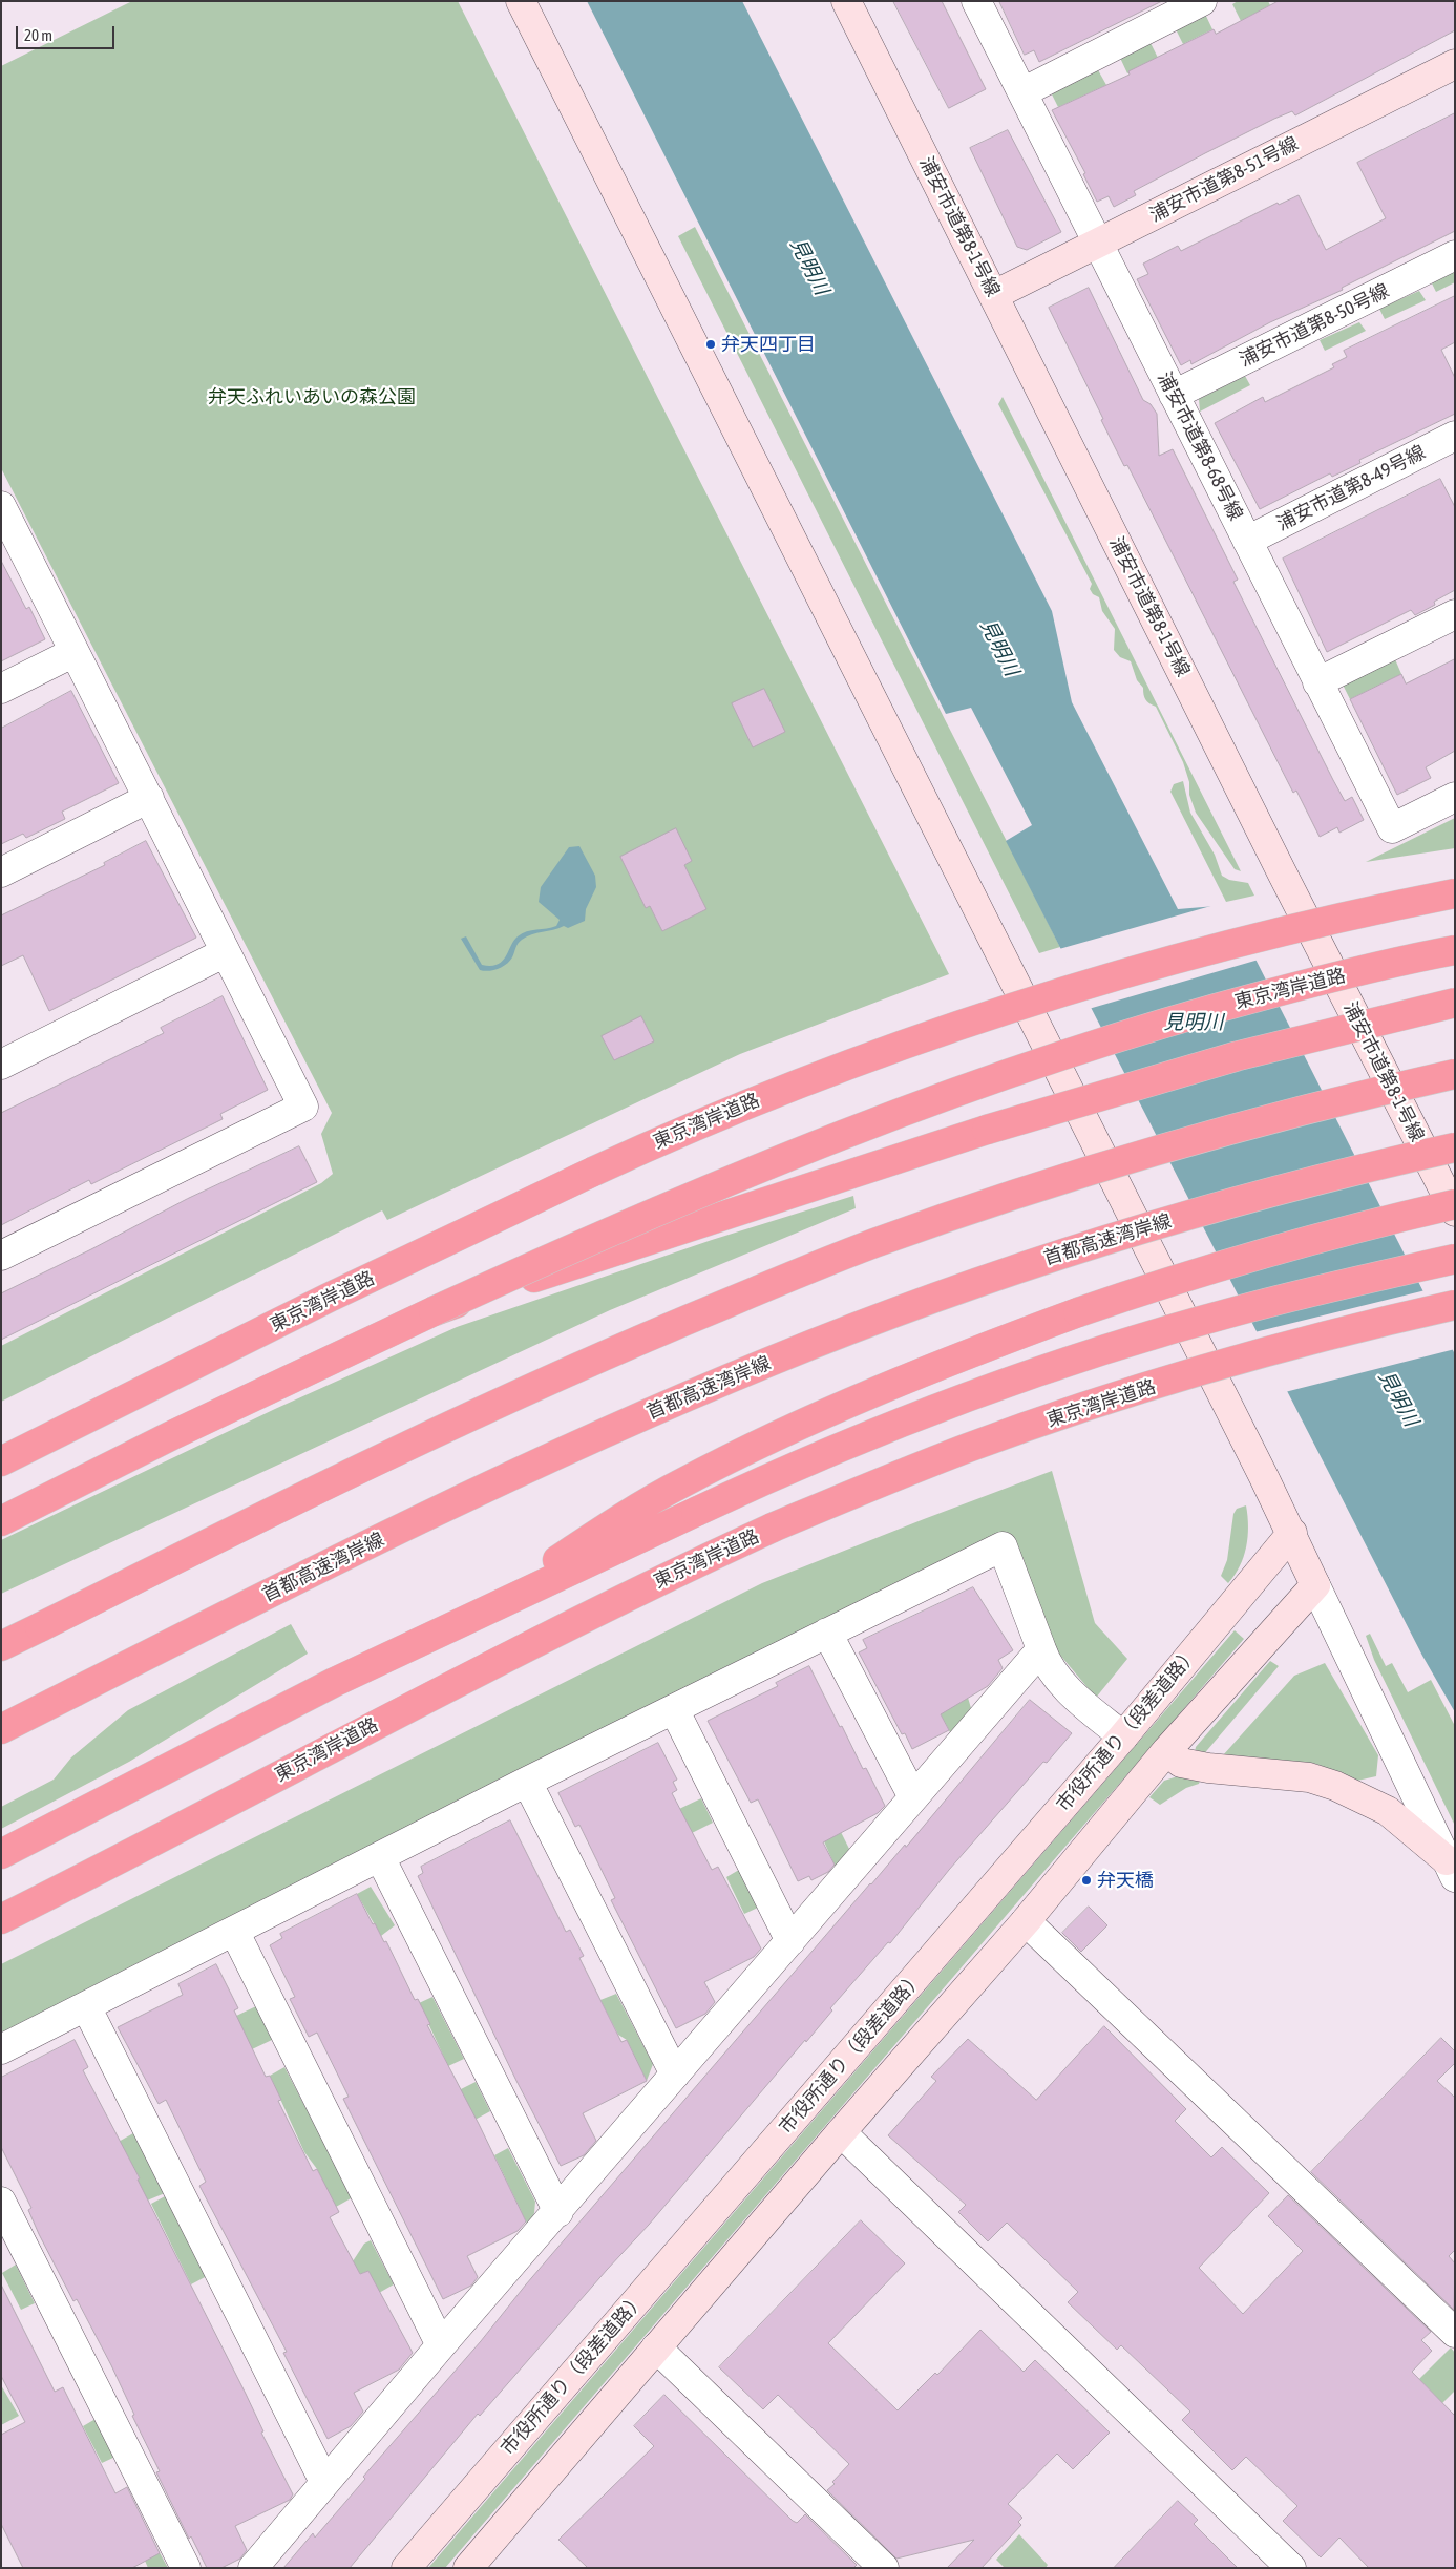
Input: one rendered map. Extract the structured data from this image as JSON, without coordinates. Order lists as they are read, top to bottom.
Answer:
{
  "streets": {
    "highway": ["東京湾岸道路", "首都高速湾岸線"],
    "street": [
      "浦安市道第8-51号線",
      "浦安市道第8-1号線",
      "浦安市道第8-50号線",
      "浦安市道第8-68号線",
      "浦安市道第8-49号線",
      "市役所通り（段差道路）"
    ]
  },
  "crossings": [
    ["浦安市道第8-51号線", "浦安市道第8-1号線"],
    ["浦安市道第8-51号線", "浦安市道第8-68号線"],
    ["浦安市道第8-50号線", "浦安市道第8-68号線"],
    ["浦安市道第8-68号線", "浦安市道第8-49号線"]
  ],
  "water": ["見明川"],
  "parks": ["弁天ふれいあいの森公園"],
  "places": ["弁天四丁目", "弁天橋"],
  "scale_bar": "20 m"
}
